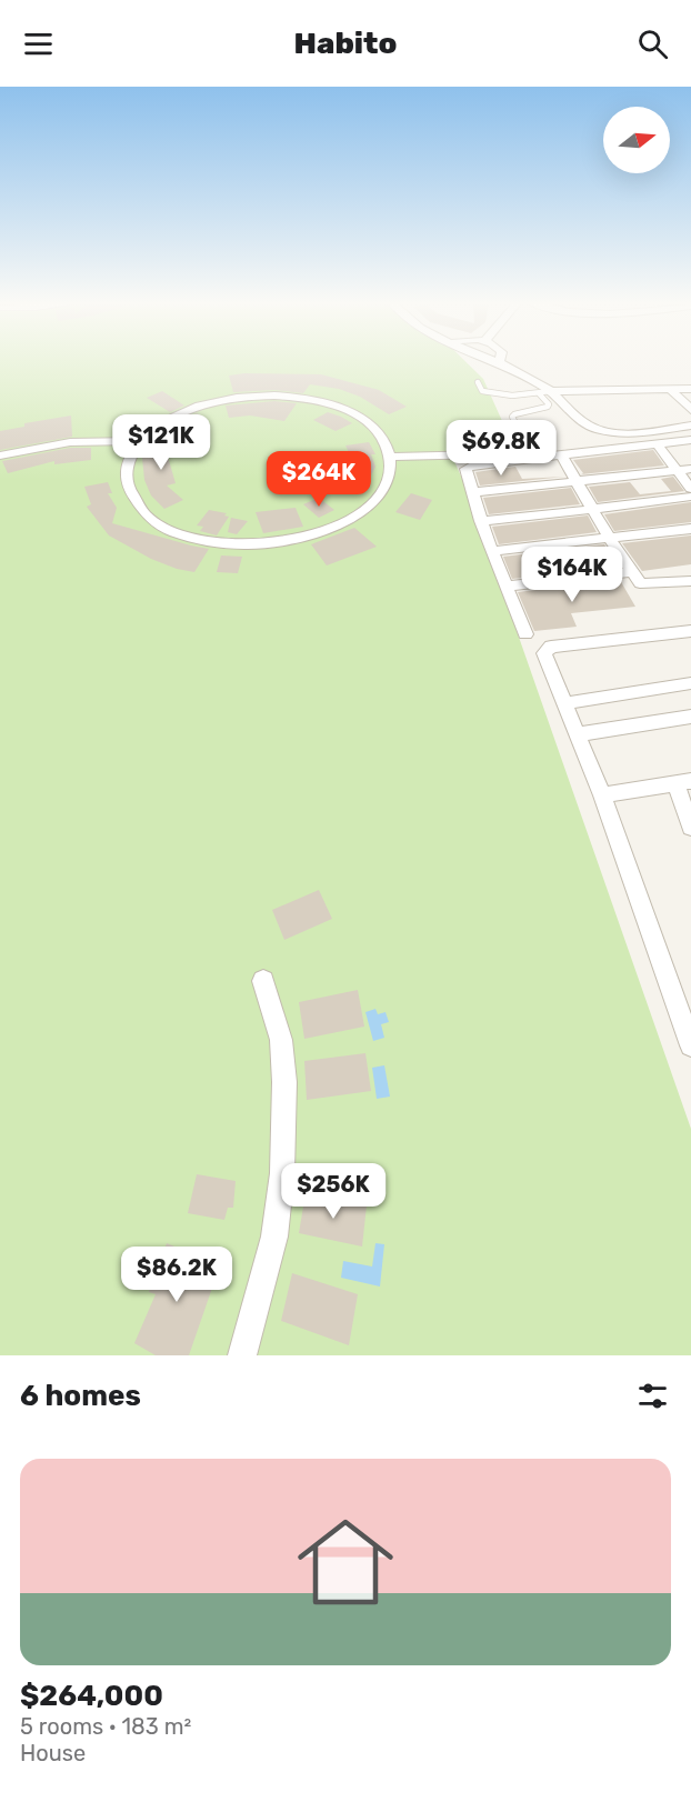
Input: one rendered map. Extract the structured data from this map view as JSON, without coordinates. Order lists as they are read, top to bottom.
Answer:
{
  "north": "right",
  "page": {
    "header": "Habito",
    "price": [
      "$121K",
      "$69.8K",
      "$264K",
      "$164K",
      "$256K",
      "$86.2K"
    ],
    "heading": "6 homes",
    "list": [
      {
        "name": "$264,000",
        "note": "5 rooms · 183 m² · House"
      }
    ]
  }
}
